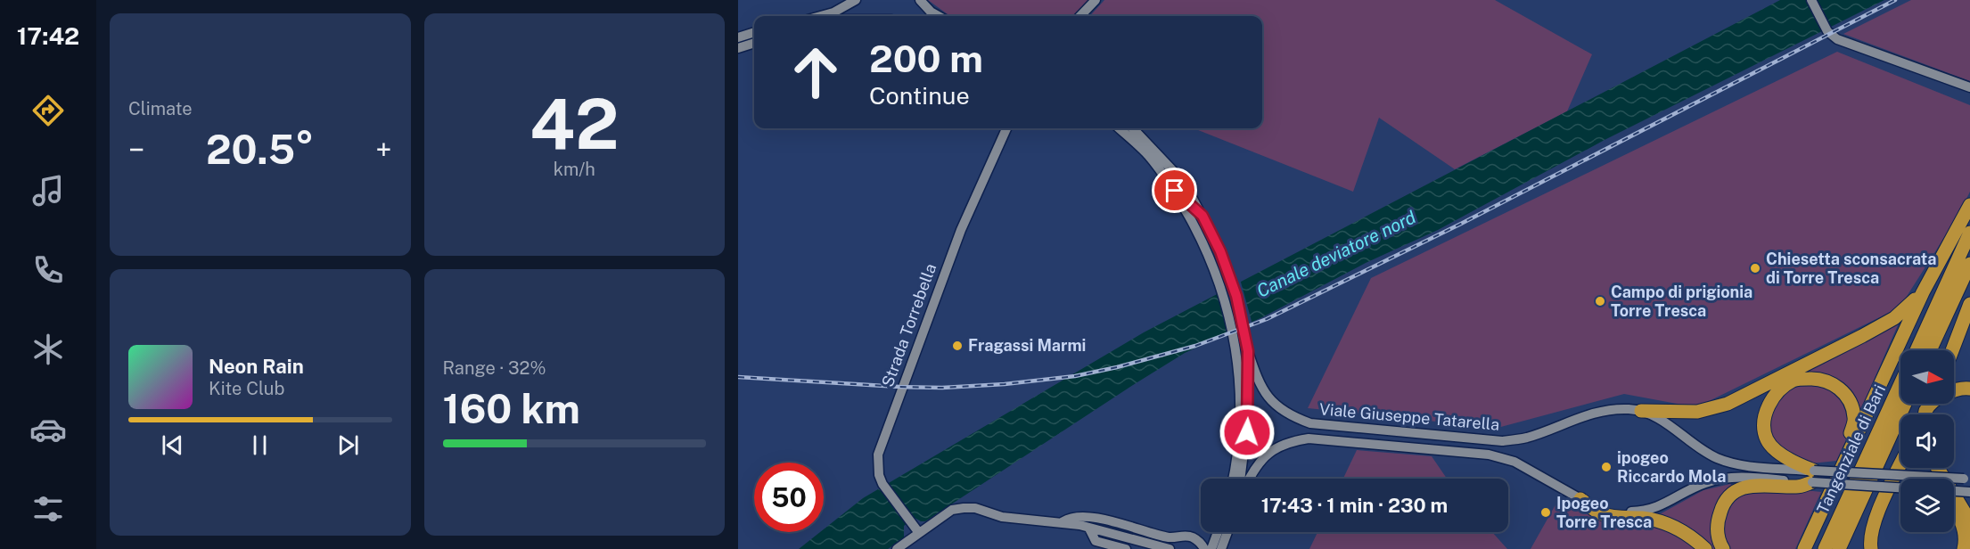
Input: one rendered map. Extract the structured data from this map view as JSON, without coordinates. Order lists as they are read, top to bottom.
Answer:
{
  "streets": {
    "highway": ["Tangenziale di Bari"],
    "main road": ["Strada Torrebella", "Viale Giuseppe Tatarella"]
  },
  "water": ["Canale deviatore nord"],
  "places": [
    "Chiesetta sconsacrata di Torre Tresca",
    "Campo di prigionia Torre Tresca",
    "Fragassi Marmi",
    "ipogeo Riccardo Mola",
    "Ipogeo Torre Tresca"
  ],
  "north": "right",
  "page": {
    "tabs": "17:42",
    "tile": [
      "Climate",
      ["42", "km/h"],
      ["Range · 32%", "160 km"]
    ],
    "turn": ["200 m", "Continue"],
    "heat": ["−", "20.5°", "+"],
    "song": ["Neon Rain", "Kite Club"],
    "limit": "50",
    "trip": "17:43 · 1 min · 230 m"
  }
}
